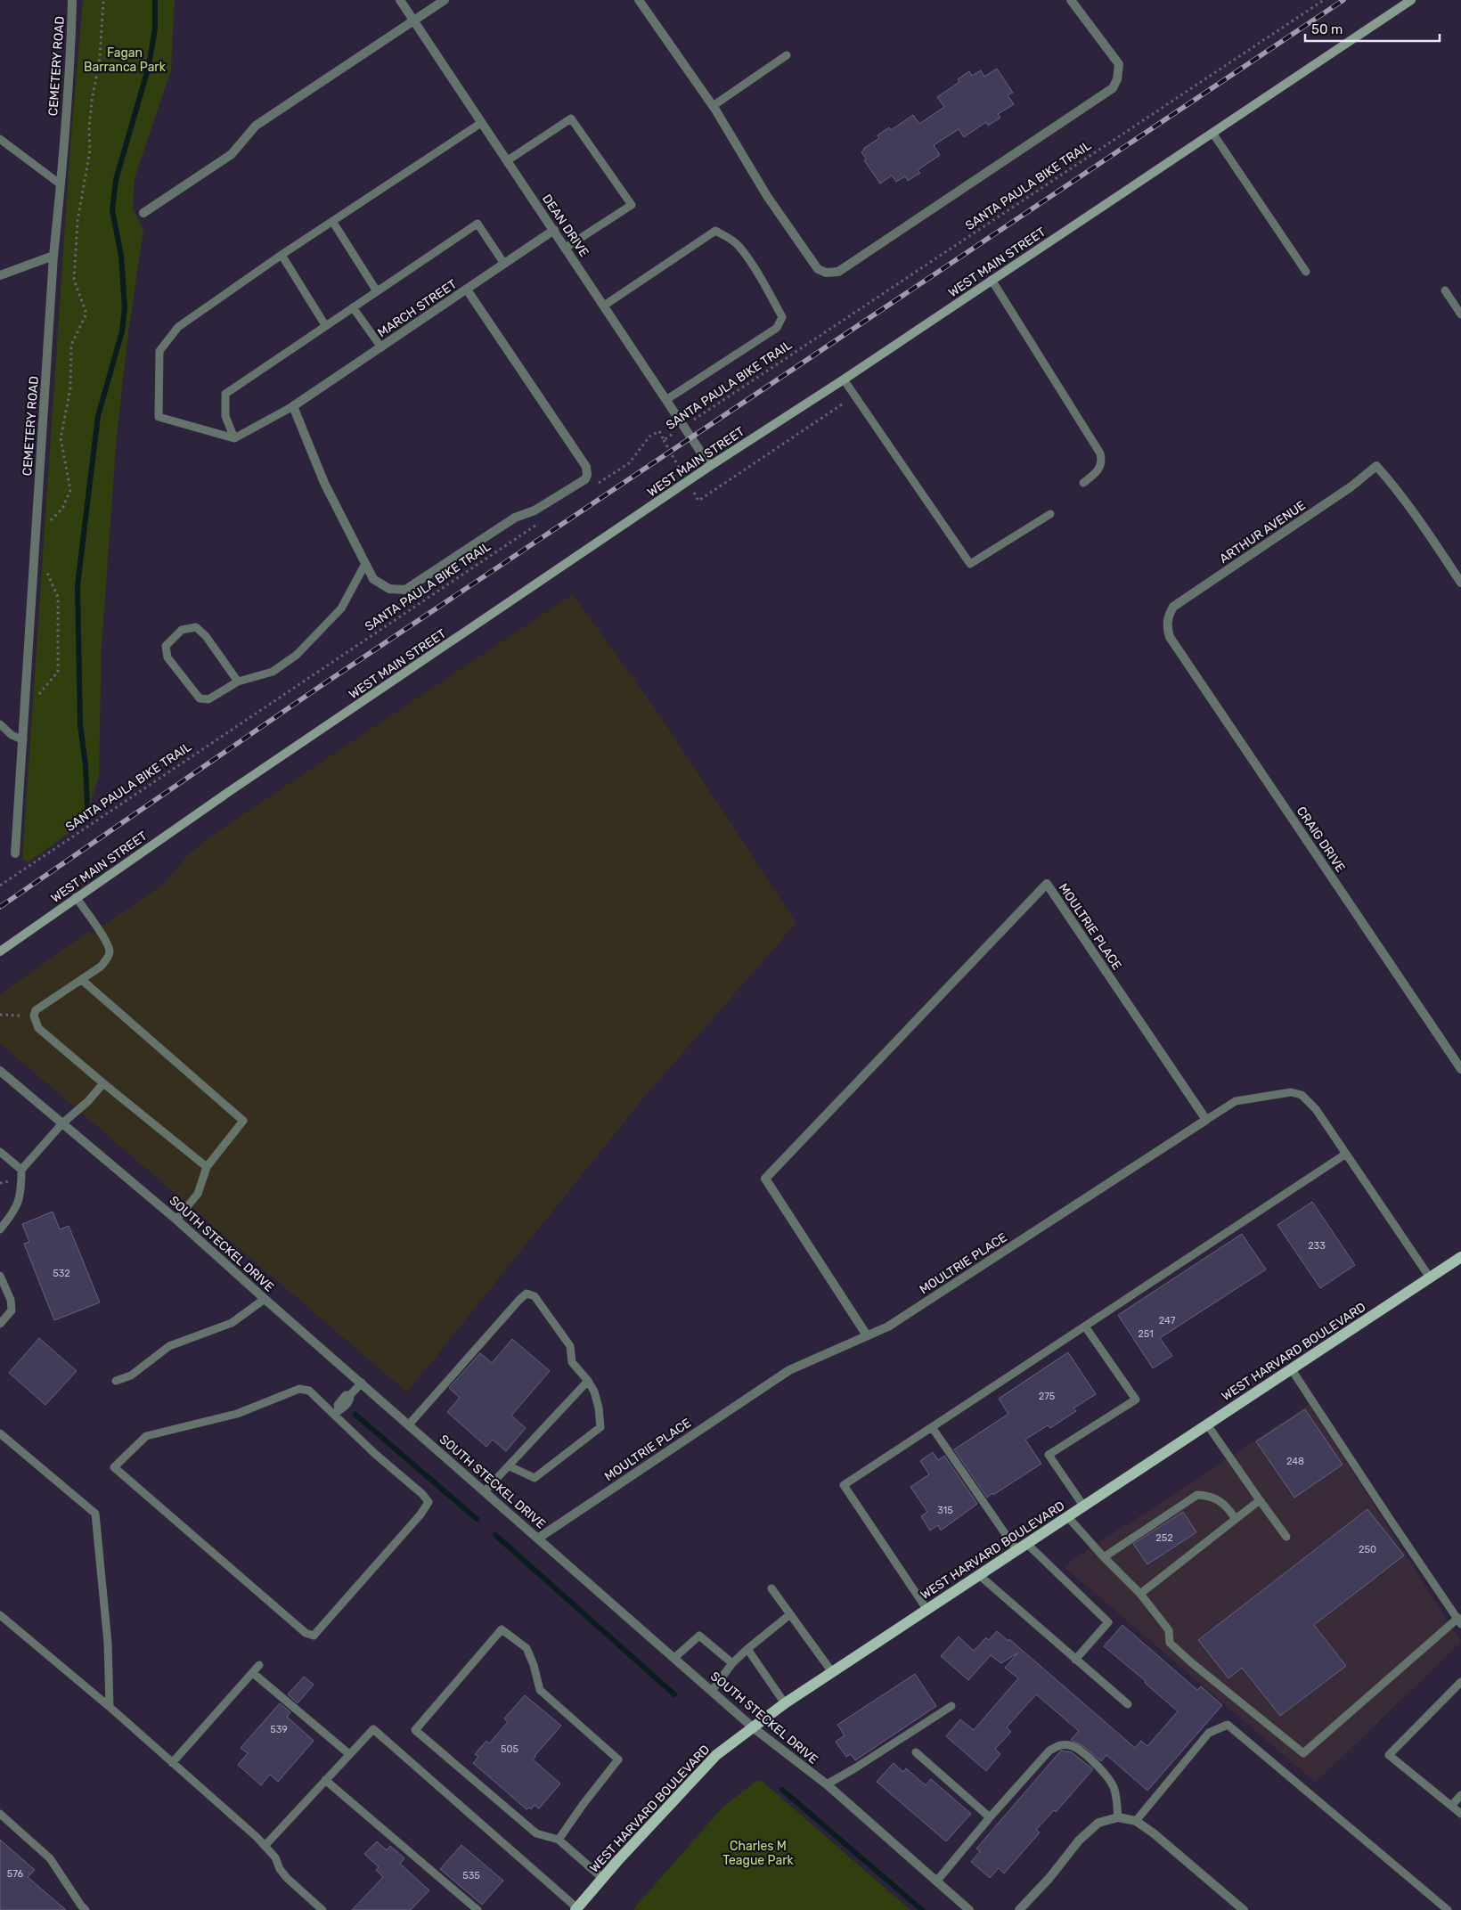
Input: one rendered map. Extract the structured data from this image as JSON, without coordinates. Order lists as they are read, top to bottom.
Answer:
{
  "streets": {
    "main road": ["WEST HARVARD BOULEVARD"],
    "street": [
      "CEMETERY ROAD",
      "DEAN DRIVE",
      "WEST MAIN STREET",
      "MARCH STREET",
      "ARTHUR AVENUE",
      "CRAIG DRIVE",
      "MOULTRIE PLACE",
      "SOUTH STECKEL DRIVE"
    ],
    "path": ["SANTA PAULA BIKE TRAIL"]
  },
  "crossings": [
    ["SANTA PAULA BIKE TRAIL", "DEAN DRIVE"],
    ["DEAN DRIVE", "WEST MAIN STREET"],
    ["DEAN DRIVE", "MARCH STREET"],
    ["ARTHUR AVENUE", "CRAIG DRIVE"],
    ["MOULTRIE PLACE", "SOUTH STECKEL DRIVE"],
    ["SOUTH STECKEL DRIVE", "WEST HARVARD BOULEVARD"]
  ],
  "parks": ["Fagan Barranca Park", "Charles M Teague Park"],
  "house_numbers": [
    "233",
    "532",
    "247",
    "251",
    "275",
    "248",
    "315",
    "252",
    "250",
    "539",
    "505",
    "576",
    "535"
  ],
  "scale_bar": "50 m"
}
